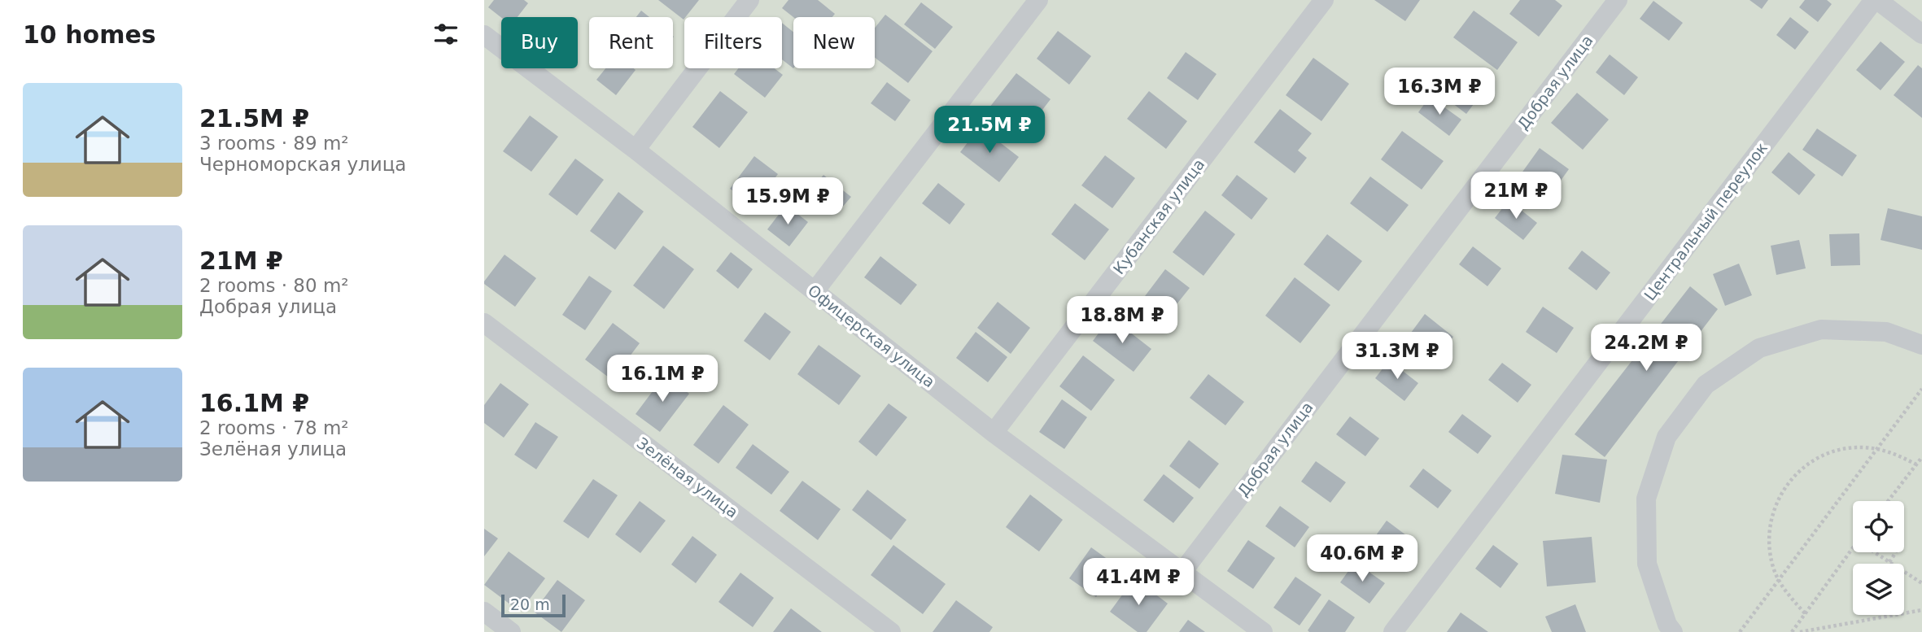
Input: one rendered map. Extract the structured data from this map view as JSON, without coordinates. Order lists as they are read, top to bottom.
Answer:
{
  "streets": {
    "street": [
      "Добрая улица",
      "Кубанская улица",
      "Центральный переулок",
      "Офицерская улица",
      "Зелёная улица"
    ]
  },
  "crossings": [
    ["Добрая улица", "Офицерская улица"],
    ["Кубанская улица", "Офицерская улица"]
  ],
  "scale_bar": "20 m",
  "page": {
    "heading": "10 homes",
    "chip": [
      "Buy",
      "Rent",
      "Filters",
      "New"
    ],
    "price": [
      "16.3M ₽",
      "21.5M ₽",
      "21M ₽",
      "15.9M ₽",
      "18.8M ₽",
      "24.2M ₽",
      "31.3M ₽",
      "16.1M ₽",
      "40.6M ₽",
      "41.4M ₽"
    ],
    "list": [
      {
        "name": "21.5M ₽",
        "note": "3 rooms · 89 m² · Черноморская улица"
      },
      {
        "name": "21M ₽",
        "note": "2 rooms · 80 m² · Добрая улица"
      },
      {
        "name": "16.1M ₽",
        "note": "2 rooms · 78 m² · Зелёная улица"
      }
    ],
    "scale": "20 m"
  }
}
